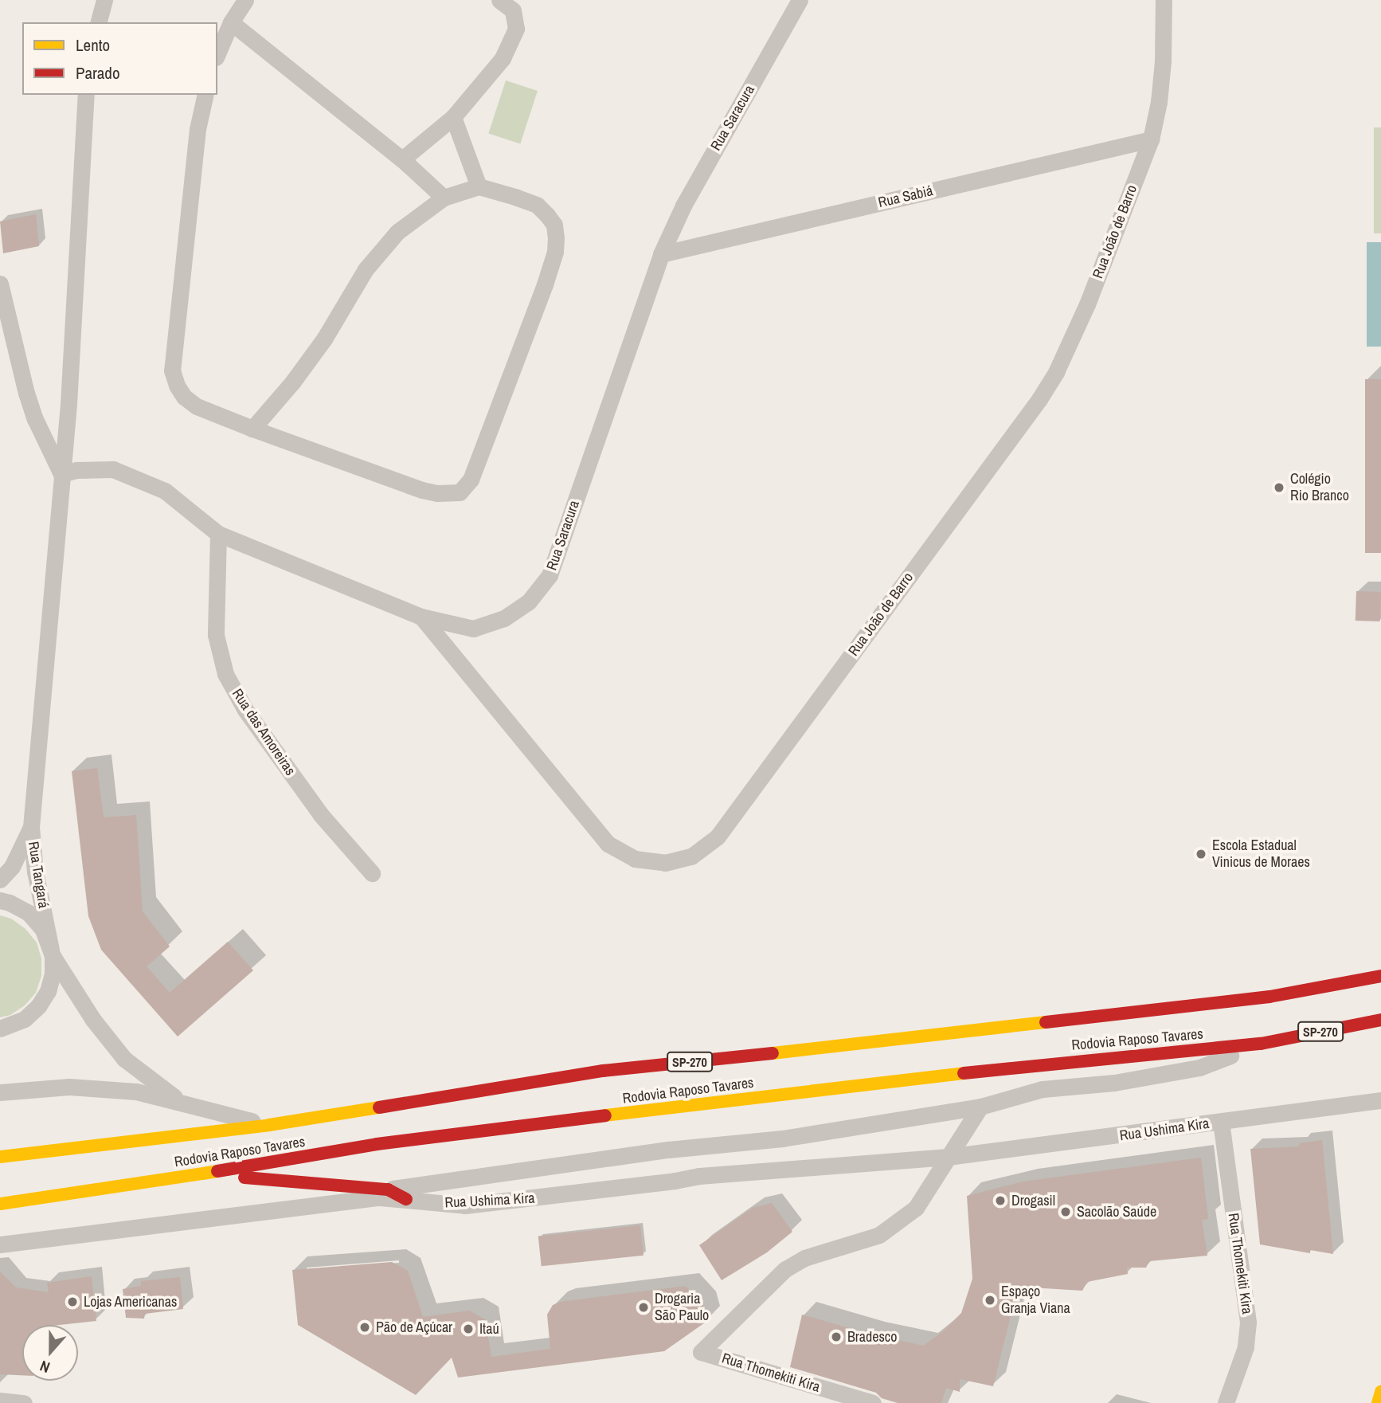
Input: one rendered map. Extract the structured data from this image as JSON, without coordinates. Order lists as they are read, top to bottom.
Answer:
{
  "streets": {
    "main road": ["SP-270", "Rodovia Raposo Tavares"],
    "street": [
      "Rua Saracura",
      "Rua Sabiá",
      "Rua João de Barro",
      "Rua das Amoreiras",
      "Rua Tangará",
      "Rua Ushima Kira",
      "Rua Thomekiti Kira"
    ]
  },
  "crossings": [
    ["Rua Saracura", "Rua Sabiá"],
    ["Rua Saracura", "Rua João de Barro"],
    ["Rua Saracura", "Rua das Amoreiras"],
    ["Rua Sabiá", "Rua João de Barro"],
    ["Rua Ushima Kira", "Rua Thomekiti Kira"]
  ],
  "places": [
    "Colégio Rio Branco",
    "Escola Estadual Vinicus de Moraes",
    "Drogasil",
    "Sacolão Saúde",
    "Espaço Granja Viana",
    "Lojas Americanas",
    "Drogaria São Paulo",
    "Pão de Açúcar",
    "Itaú",
    "Bradesco"
  ],
  "legend": ["Lento", "Parado"],
  "north": "bottom"
}
